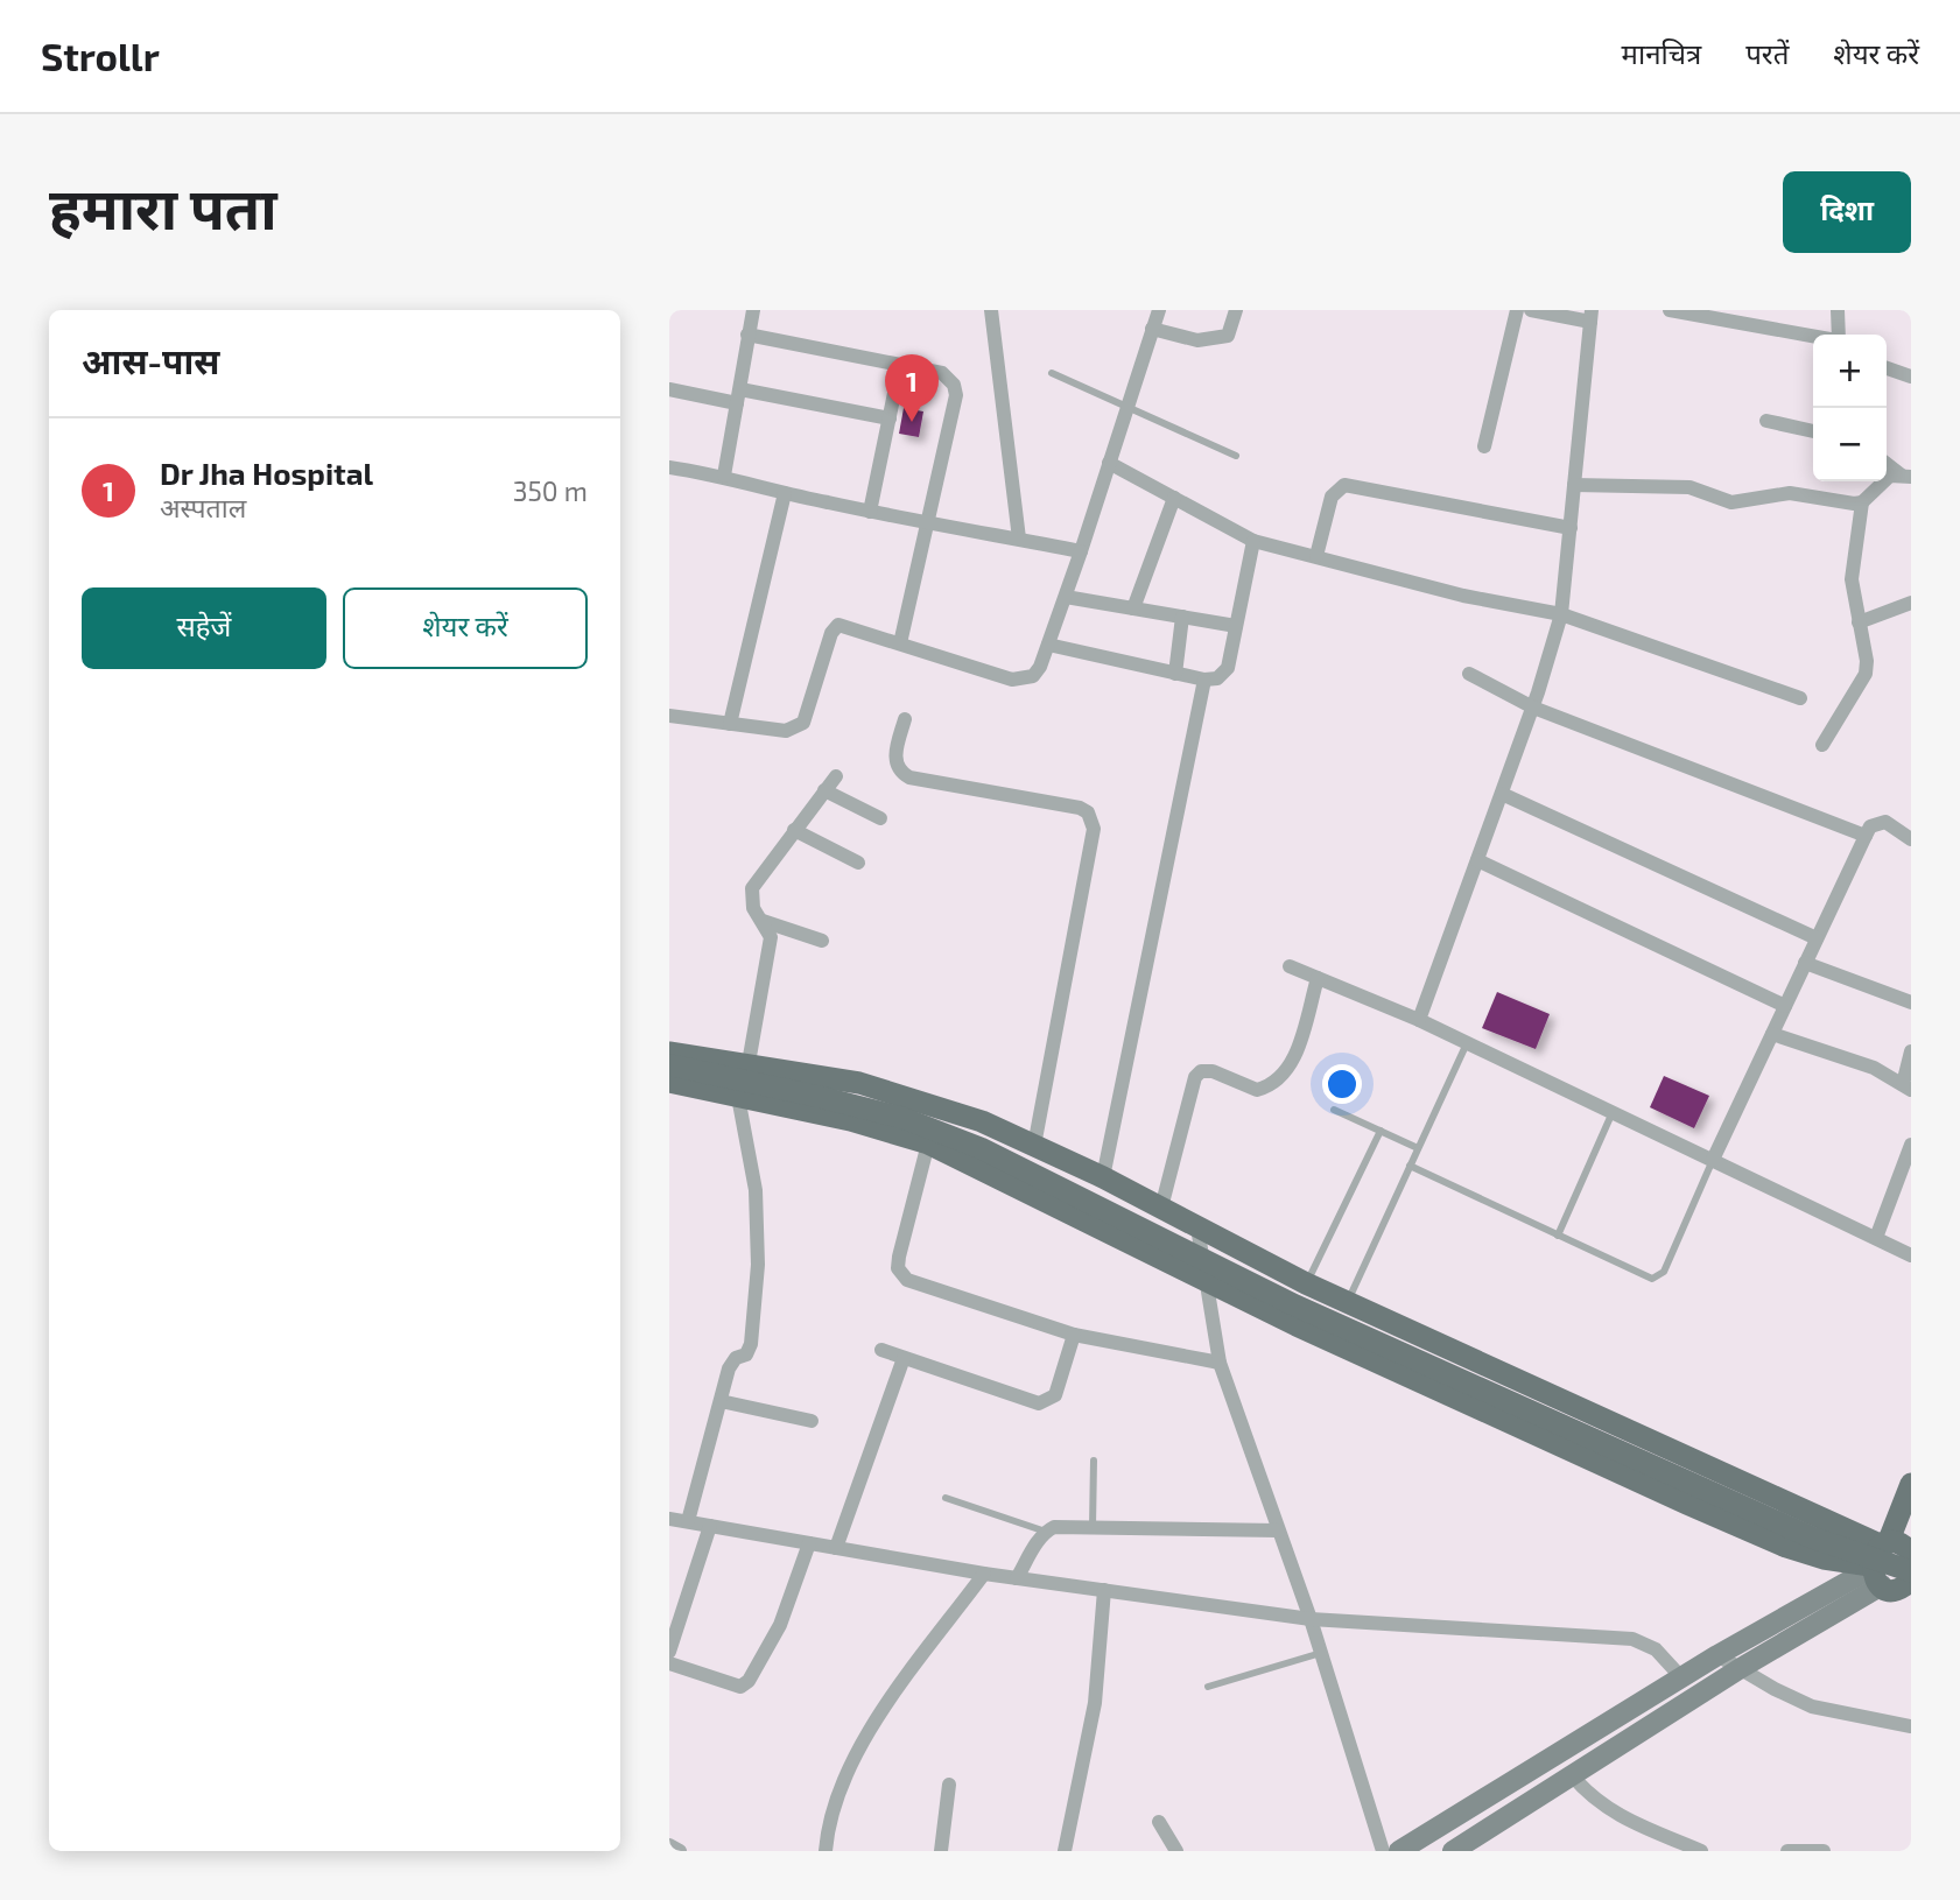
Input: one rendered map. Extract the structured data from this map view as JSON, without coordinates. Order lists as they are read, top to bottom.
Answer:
{
  "page": {
    "header": "Strollr",
    "nav": ["मानचित्र", "परतें", "शेयर करें"],
    "buttons": [
      "दिशा",
      ["सहेजें", "शेयर करें"]
    ],
    "title": "हमारा पता",
    "heading": "आस-पास",
    "map_buttons": ["+", "−"],
    "pins": "1",
    "list": [
      {
        "mark": "1",
        "name": "Dr Jha Hospital",
        "note": "अस्पताल",
        "value": "350 m"
      }
    ]
  }
}
